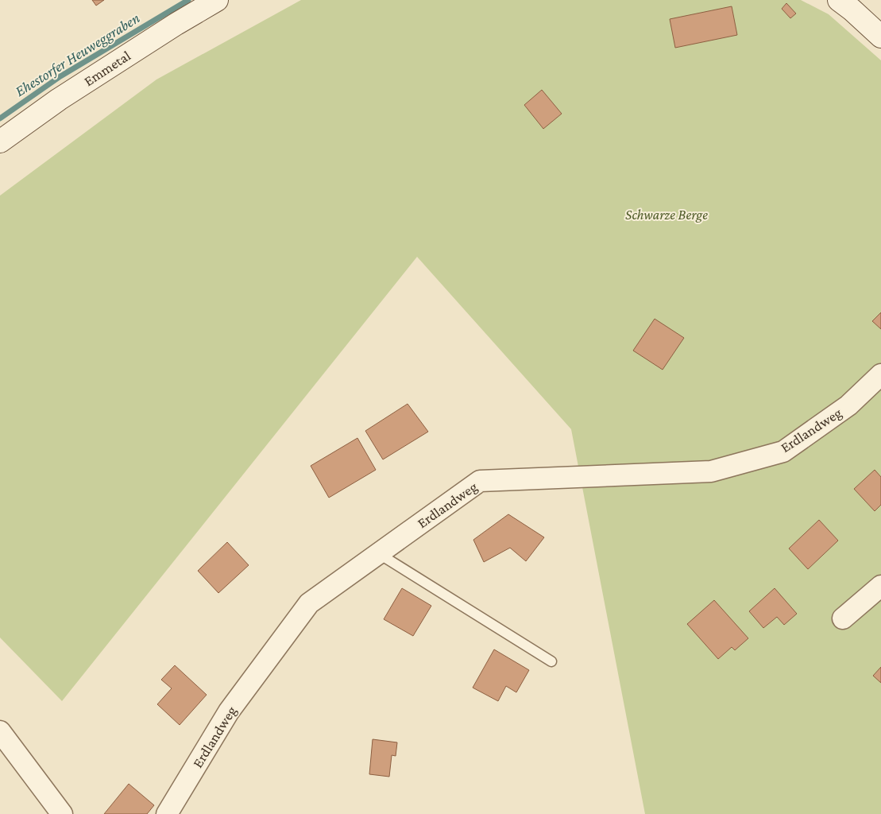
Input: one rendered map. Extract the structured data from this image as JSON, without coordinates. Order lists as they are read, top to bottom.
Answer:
{
  "streets": {
    "main road": ["Emmetal"],
    "street": ["Erdlandweg"]
  },
  "water": ["Ehestorfer Heuweggraben"],
  "parks": ["Schwarze Berge"]
}
